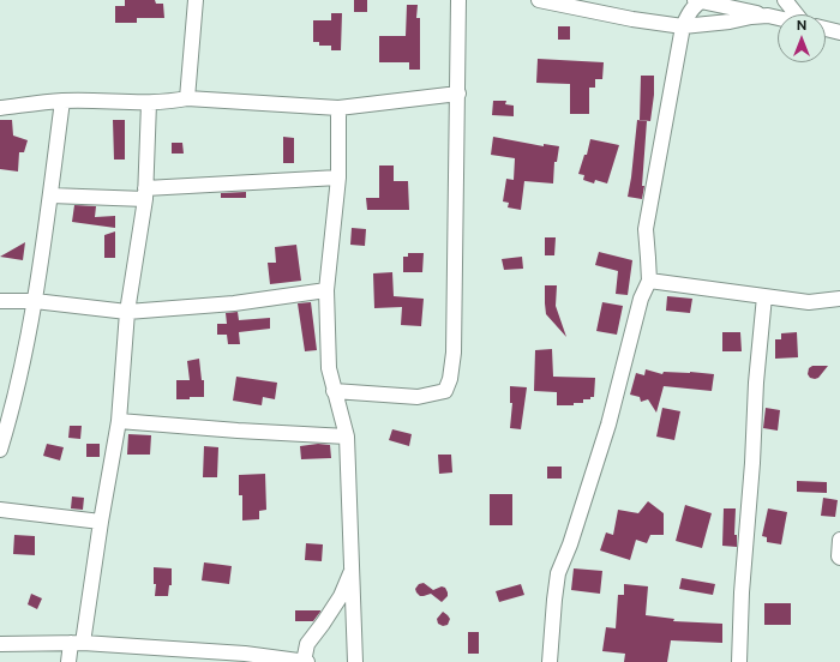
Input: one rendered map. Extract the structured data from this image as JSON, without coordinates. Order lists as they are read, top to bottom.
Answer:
{
  "north": "top"
}
